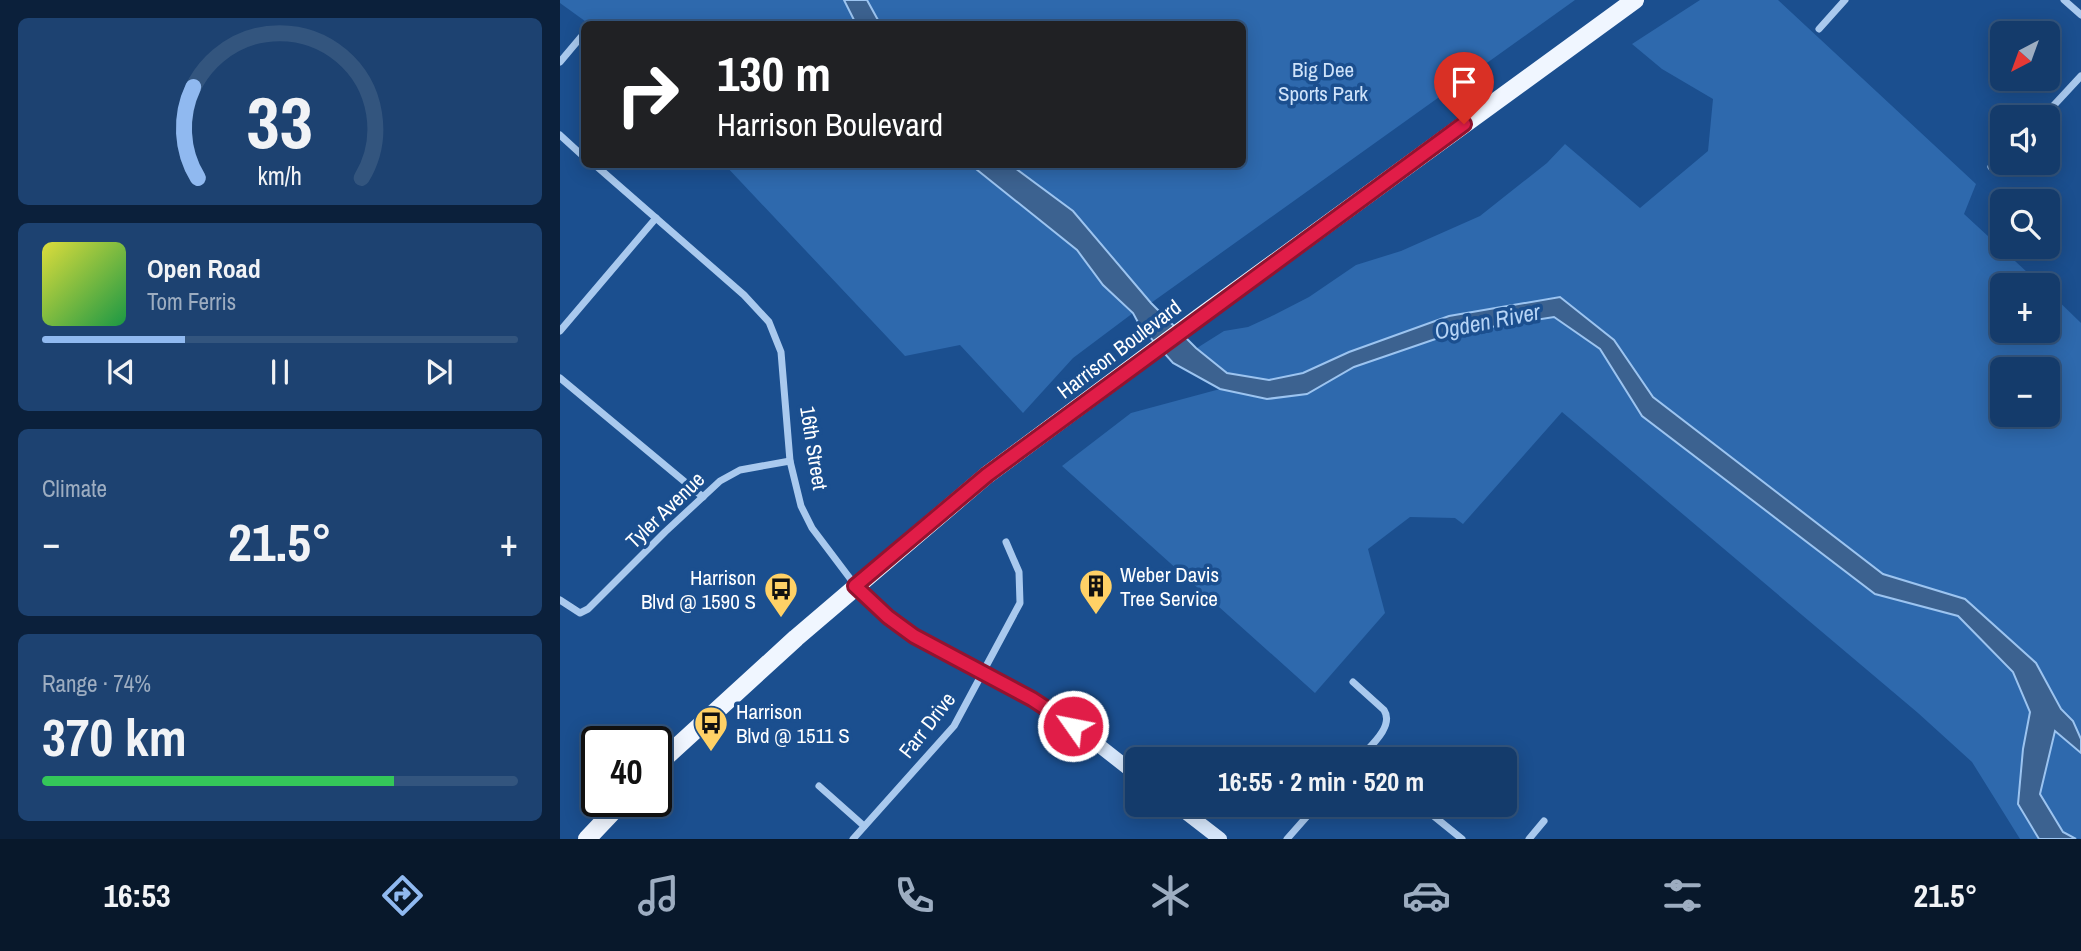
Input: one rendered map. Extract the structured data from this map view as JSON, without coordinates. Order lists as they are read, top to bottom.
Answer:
{
  "streets": {
    "main road": ["Harrison Boulevard"],
    "street": ["16th Street", "Tyler Avenue", "Farr Drive"]
  },
  "crossings": [
    ["Harrison Boulevard", "16th Street"],
    ["16th Street", "Tyler Avenue"],
    ["16th Street", "Farr Drive"]
  ],
  "water": ["Ogden River"],
  "parks": ["Big Dee Sports Park"],
  "places": {
    "building": ["Weber Davis Tree Service"],
    "bus stop": ["Harrison Blvd @ 1590 S", "Harrison Blvd @ 1511 S"]
  },
  "north": "bottom left",
  "page": {
    "map_buttons": ["+", "−"],
    "turn": ["130 m", "Harrison Boulevard"],
    "song": ["Open Road", "Tom Ferris"],
    "tile": [
      "Climate",
      ["Range · 74%", "370 km"]
    ],
    "heat": ["−", "21.5°", "+"],
    "limit": "40",
    "trip": "16:55 · 2 min · 520 m",
    "tabs": ["16:53", "21.5°"],
    "gauge": ["33", "km/h"]
  }
}
